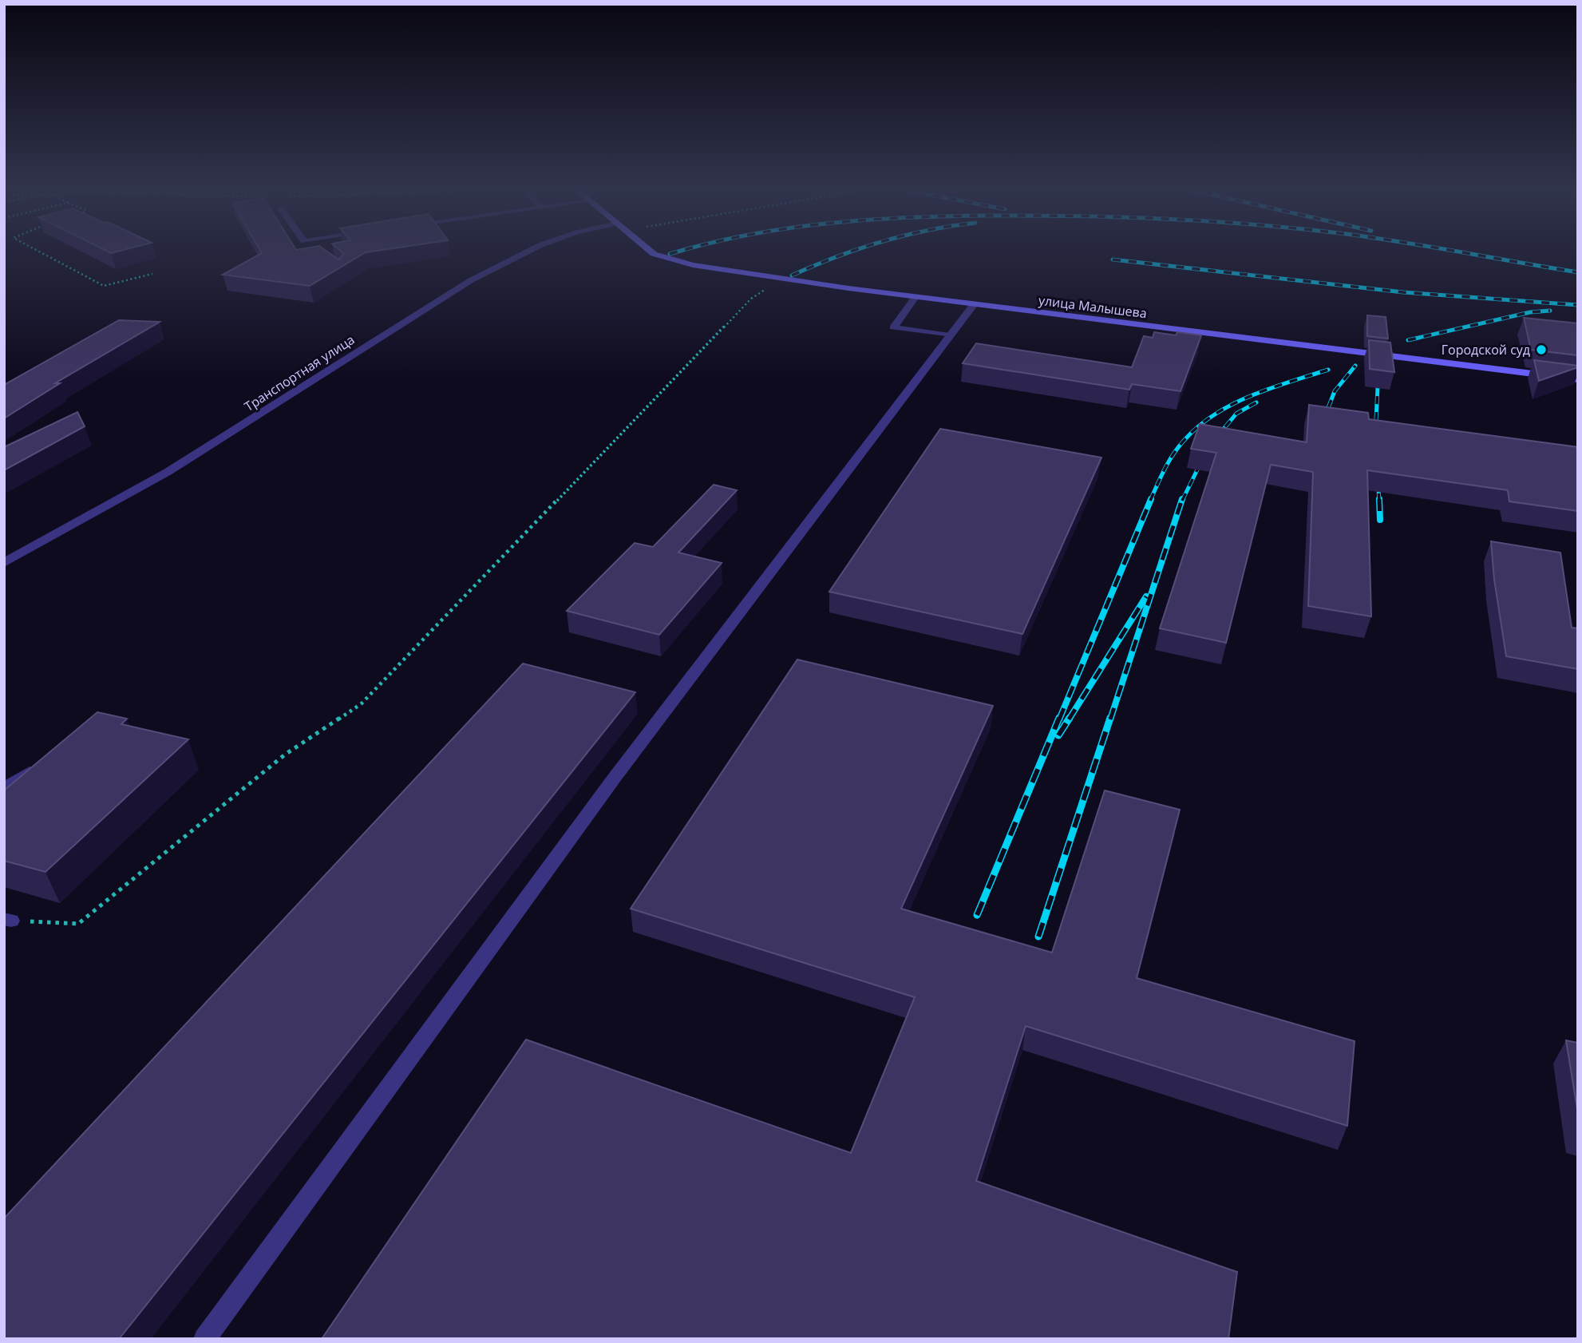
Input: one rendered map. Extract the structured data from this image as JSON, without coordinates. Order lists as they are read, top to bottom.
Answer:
{
  "streets": {
    "main road": ["улица Малышева"],
    "street": ["Транспортная улица"]
  },
  "places": ["Городской суд"]
}
